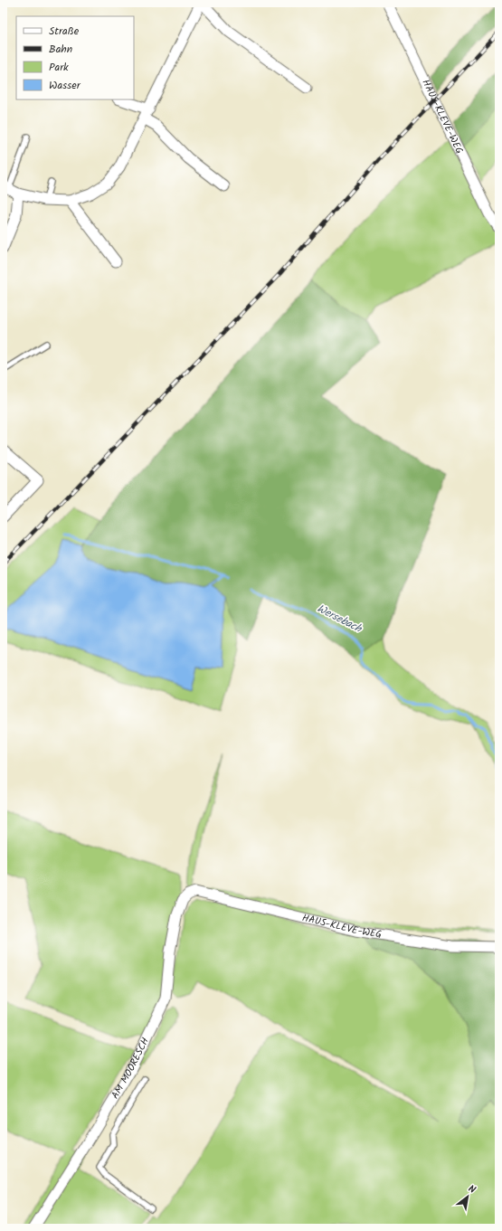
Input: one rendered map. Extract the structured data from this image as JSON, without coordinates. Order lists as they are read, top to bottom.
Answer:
{
  "streets": {
    "street": ["HAUS-KLEVE-WEG", "AM MOORESCH"]
  },
  "crossings": [
    ["HAUS-KLEVE-WEG", "AM MOORESCH"]
  ],
  "water": ["Wersebach"],
  "legend": [
    "Straße",
    "Bahn",
    "Park",
    "Wasser"
  ],
  "north": "top right"
}
